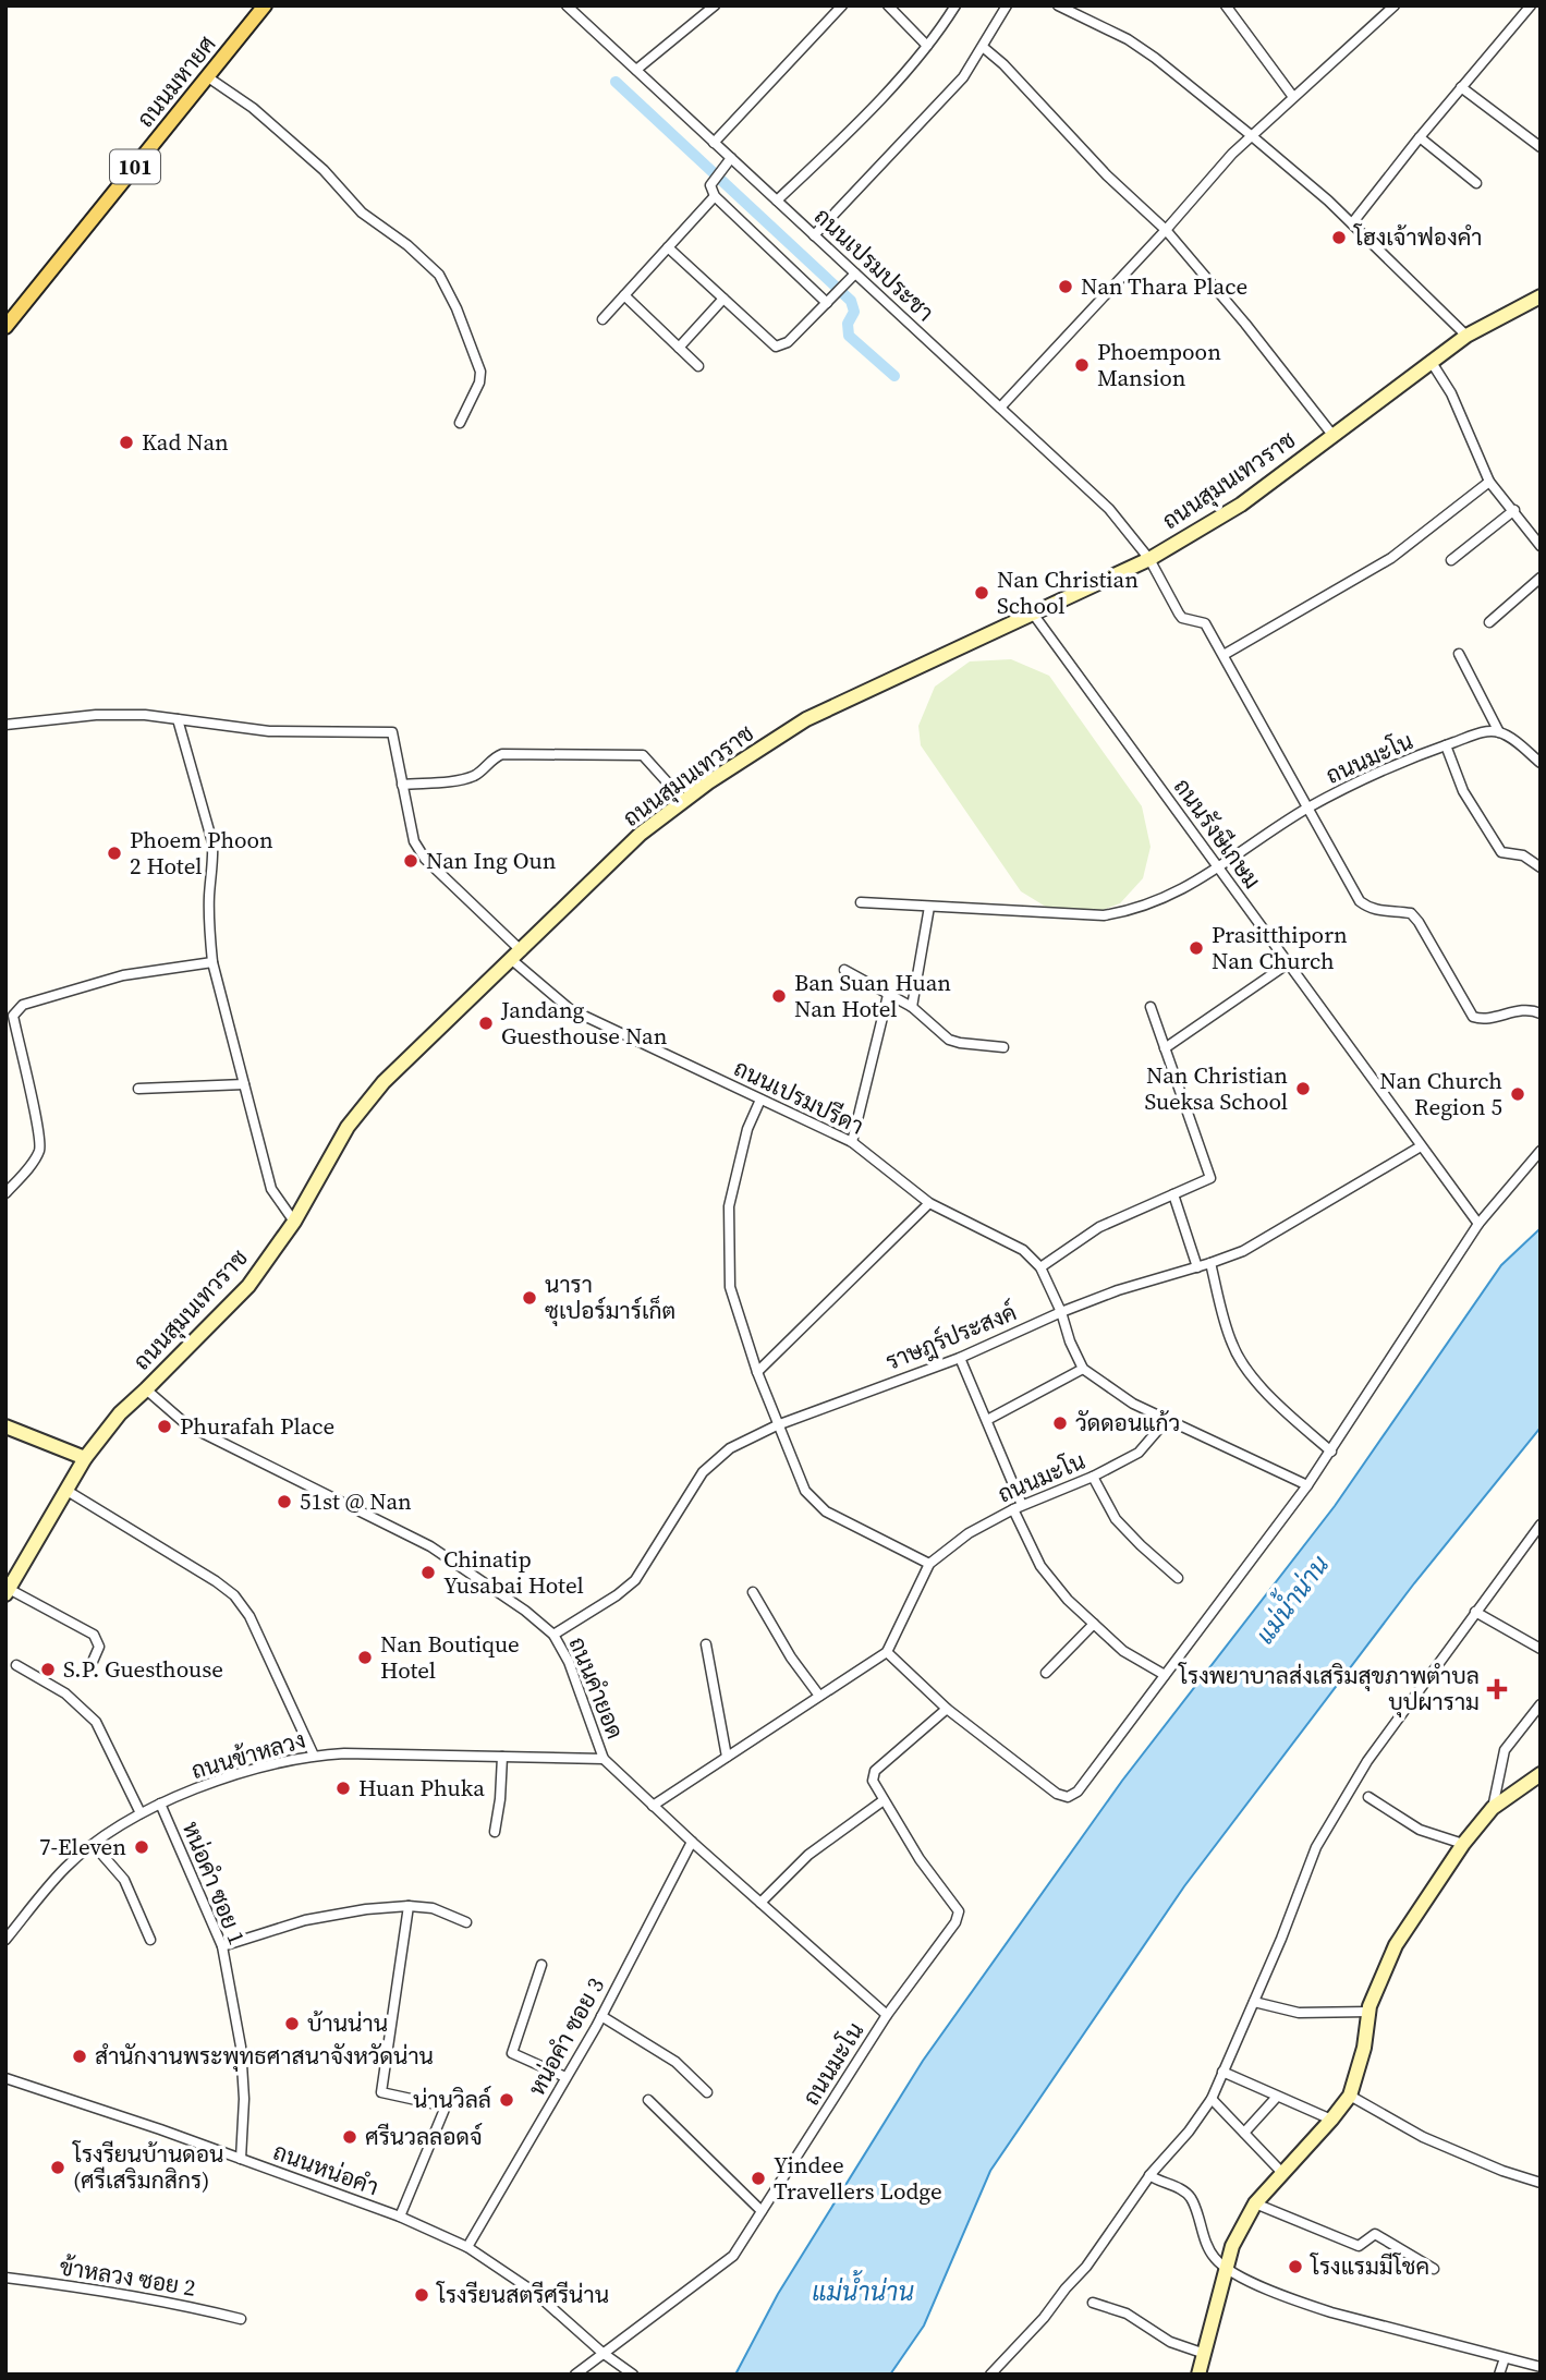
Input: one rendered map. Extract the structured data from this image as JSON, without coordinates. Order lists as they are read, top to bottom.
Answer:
{
  "streets": {
    "main road": ["ถนนมหายศ", "101"],
    "street": [
      "ถนนเปรมประชา",
      "ถนนสุมนเทวราช",
      "ถนนมะโน",
      "ถนนรังษีเกษม",
      "ถนนเปรมปรีดา",
      "ราษฎร์ประสงค์",
      "ถนนคำยอด",
      "ถนนข้าหลวง",
      "หน่อคำ ซอย 1",
      "หน่อคำ ซอย 3",
      "ถนนหน่อคำ",
      "ข้าหลวง ซอย 2"
    ]
  },
  "crossings": [
    ["ถนนเปรมประชา", "ถนนสุมนเทวราช"],
    ["ถนนเปรมประชา", "ถนนมะโน"],
    ["ถนนสุมนเทวราช", "ถนนรังษีเกษม"],
    ["ถนนสุมนเทวราช", "ถนนเปรมปรีดา"],
    ["ถนนสุมนเทวราช", "ถนนคำยอด"],
    ["ถนนมะโน", "ถนนรังษีเกษม"],
    ["ถนนมะโน", "ถนนเปรมปรีดา"],
    ["ถนนมะโน", "ถนนคำยอด"],
    ["ถนนมะโน", "ถนนหน่อคำ"],
    ["ถนนรังษีเกษม", "ราษฎร์ประสงค์"],
    ["ถนนเปรมปรีดา", "ราษฎร์ประสงค์"],
    ["ราษฎร์ประสงค์", "ถนนคำยอด"],
    ["ถนนคำยอด", "ถนนข้าหลวง"],
    ["ถนนคำยอด", "หน่อคำ ซอย 3"],
    ["ถนนข้าหลวง", "หน่อคำ ซอย 1"],
    ["หน่อคำ ซอย 1", "ถนนหน่อคำ"],
    ["หน่อคำ ซอย 3", "ถนนหน่อคำ"]
  ],
  "water": ["แม่น้ำน่าน"],
  "places": {
    "other": [
      "โฮงเจ้าฟองคำ",
      "Nan Thara Place",
      "Phoempoon Mansion",
      "Kad Nan",
      "Nan Christian School",
      "Phoem Phoon 2 Hotel",
      "Nan Ing Oun",
      "Prasitthiporn Nan Church",
      "Ban Suan Huan Nan Hotel",
      "Jandang Guesthouse Nan",
      "Nan Christian Sueksa School",
      "Nan Church Region 5",
      "นารา ซุเปอร์มาร์เก็ต",
      "วัดดอนแก้ว",
      "Phurafah Place",
      "51st @ Nan",
      "Chinatip Yusabai Hotel",
      "Nan Boutique Hotel",
      "S.P. Guesthouse",
      "Huan Phuka",
      "7-Eleven",
      "บ้านน่าน",
      "สำนักงานพระพุทธศาสนาจังหวัดน่าน",
      "น่านวิลล์",
      "ศรีนวลลอดจ์",
      "โรงรียนบ้านดอน (ศรีเสริมกสิกร)",
      "Yindee Travellers Lodge",
      "โรงแรมมีโชค",
      "โรงรียนสตรีศรีน่าน"
    ],
    "health": ["โรงพยาบาลส่งเสริมสุขภาพตำบล บุปผาราม"]
  }
}
